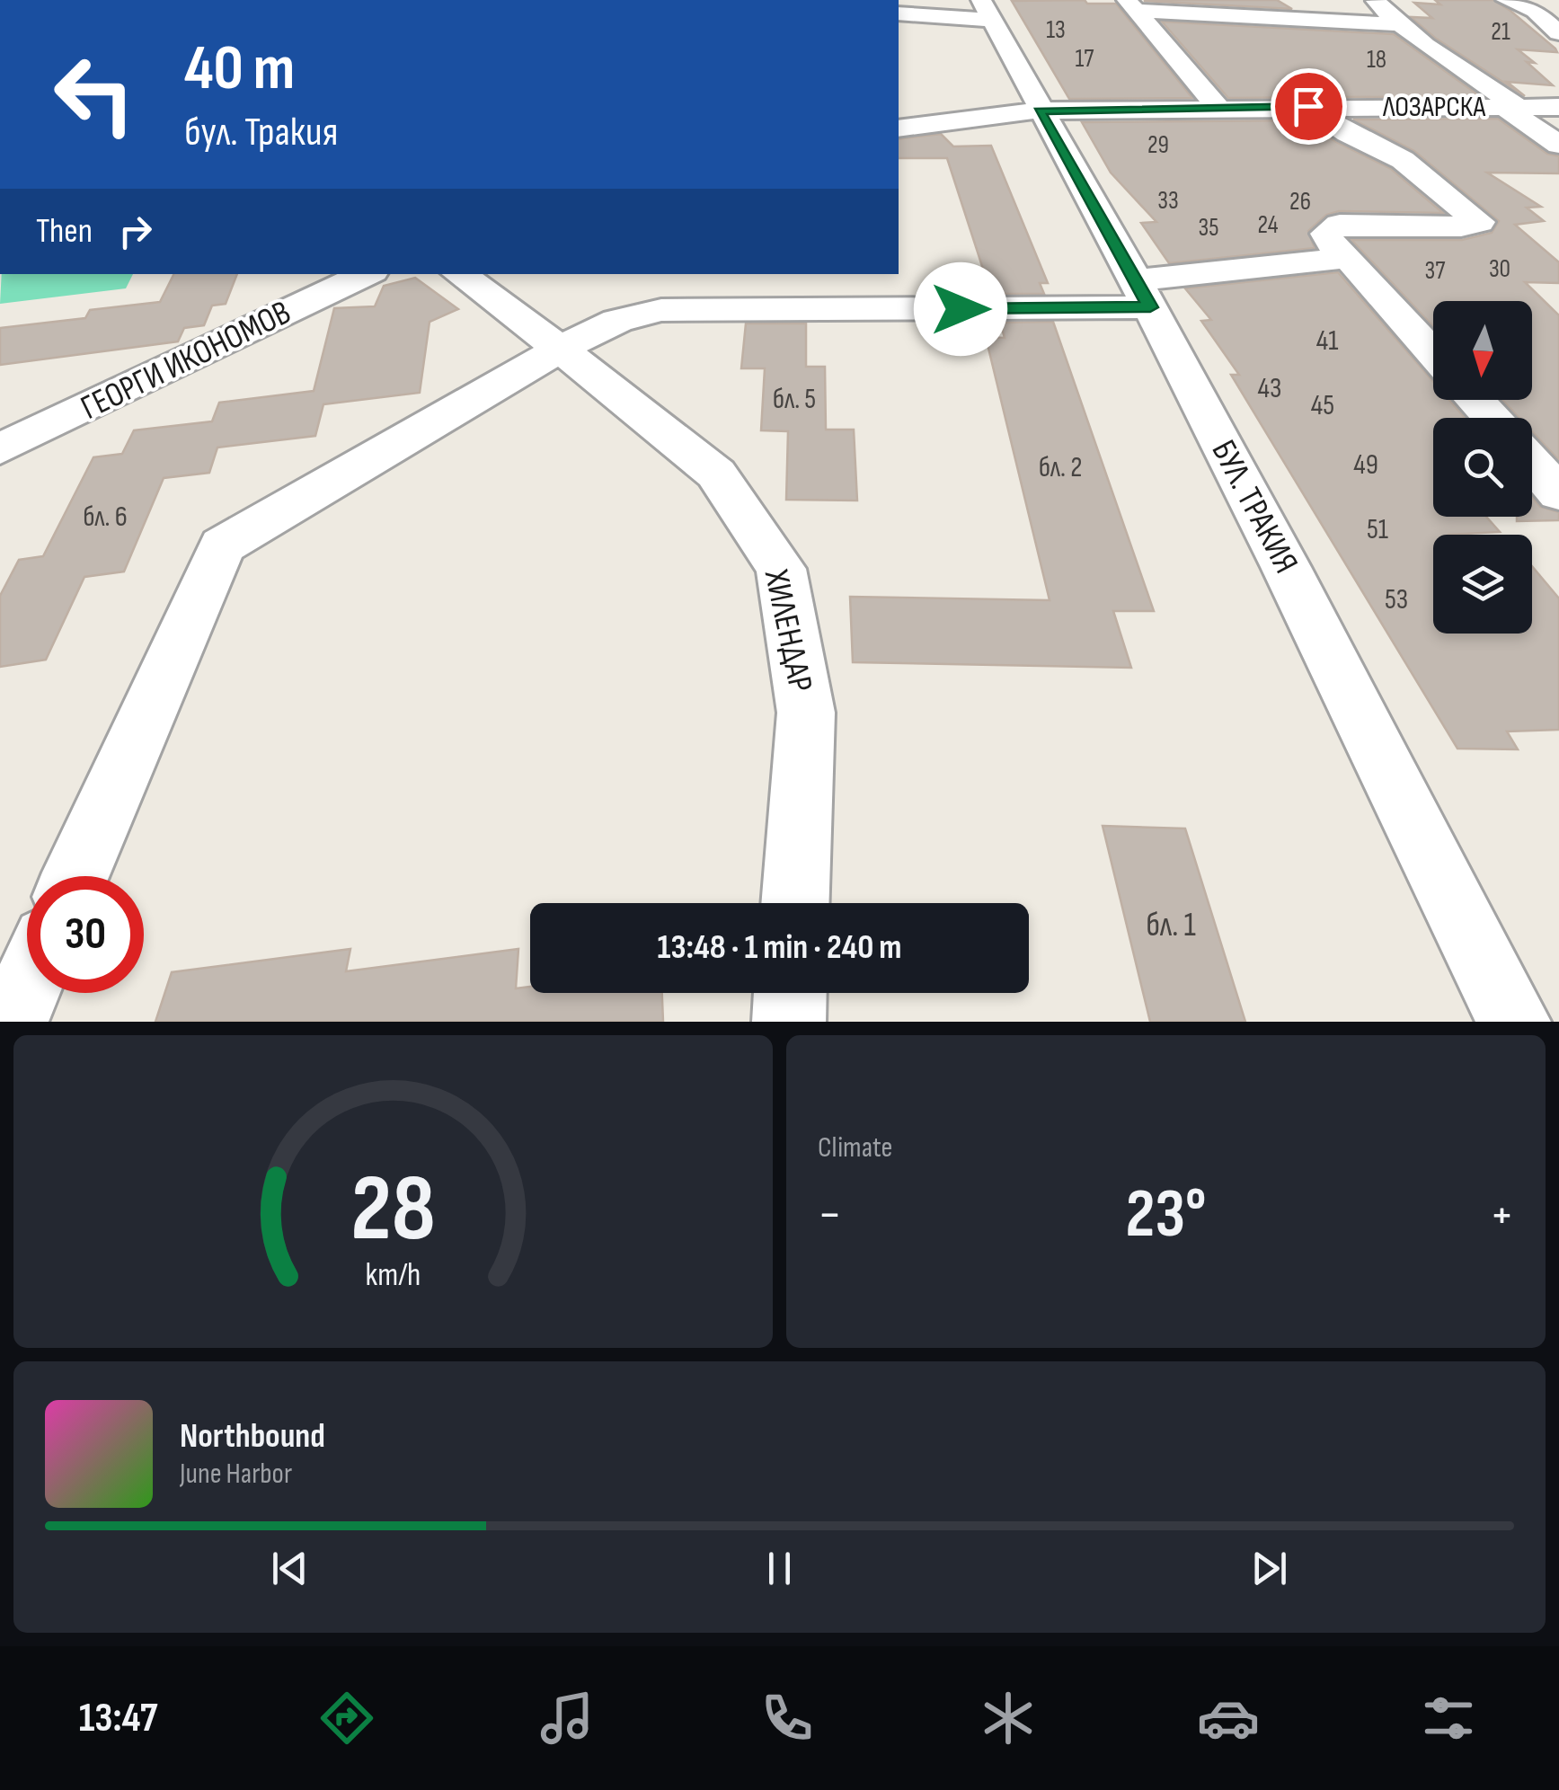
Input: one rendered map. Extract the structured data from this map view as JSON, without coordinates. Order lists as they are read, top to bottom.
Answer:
{
  "streets": {
    "street": [
      "ЛОЗАРСКА",
      "ГЕОРГИ ИКОНОМОВ",
      "БУЛ. ТРАКИЯ",
      "ХИЛЕНДАР"
    ]
  },
  "crossings": [
    ["ЛОЗАРСКА", "БУЛ. ТРАКИЯ"]
  ],
  "house_numbers": [
    "13",
    "21",
    "17",
    "18",
    "29",
    "33",
    "26",
    "24",
    "35",
    "30",
    "37",
    "41",
    "43",
    "бл. 5",
    "45",
    "49",
    "бл. 2",
    "бл. 6",
    "51",
    "53",
    "бл. 1"
  ],
  "north": "bottom",
  "page": {
    "turn": ["40 m", "бул. Тракия"],
    "then": "Then",
    "limit": "30",
    "trip": "13:48 · 1 min · 240 m",
    "tile": "Climate",
    "heat": ["−", "23°", "+"],
    "song": ["Northbound", "June Harbor"],
    "tabs": "13:47",
    "gauge": ["28", "km/h"]
  }
}
